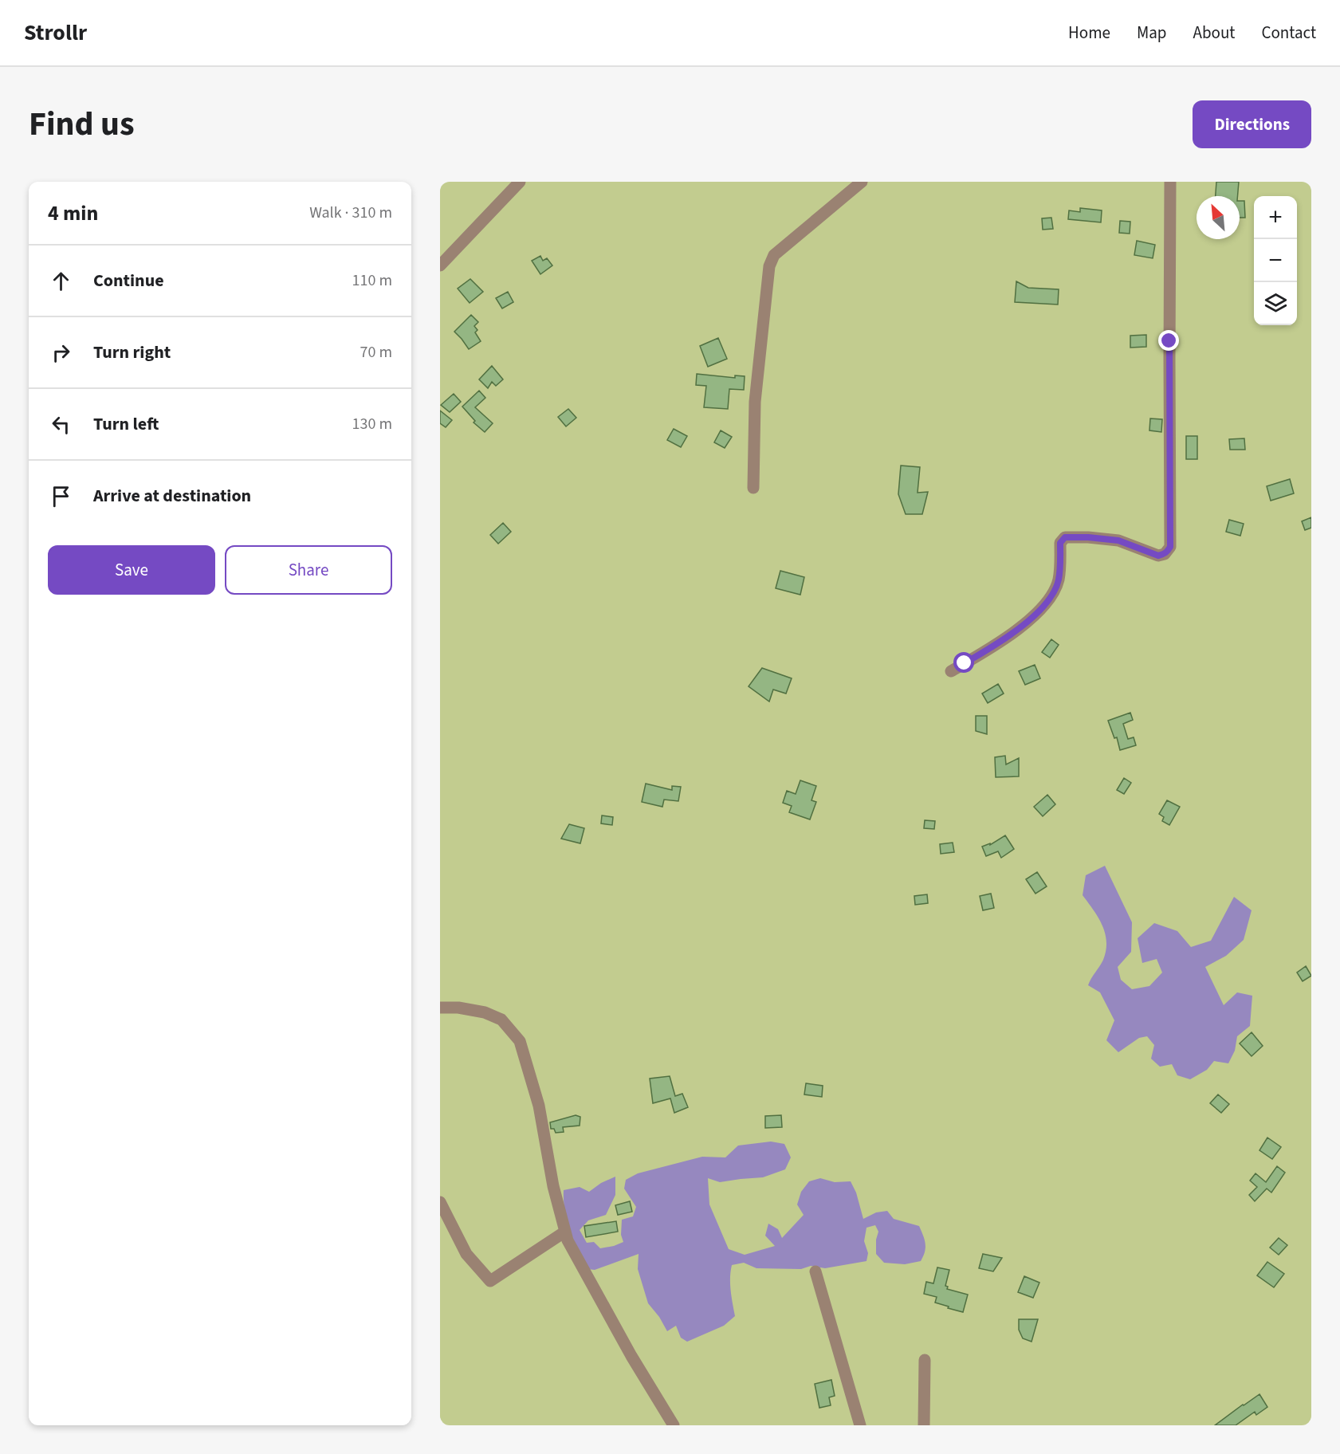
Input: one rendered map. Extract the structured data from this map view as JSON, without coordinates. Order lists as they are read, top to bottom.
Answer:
{
  "north": "top left",
  "page": {
    "header": "Strollr",
    "nav": [
      "Home",
      "Map",
      "About",
      "Contact"
    ],
    "title": "Find us",
    "buttons": [
      "Directions",
      ["Save", "Share"]
    ],
    "heading": ["4 min", "Walk · 310 m"],
    "map_buttons": ["+", "−"],
    "list": [
      ["Continue", "110 m"],
      ["Turn right", "70 m"],
      ["Turn left", "130 m"],
      "Arrive at destination"
    ]
  }
}
